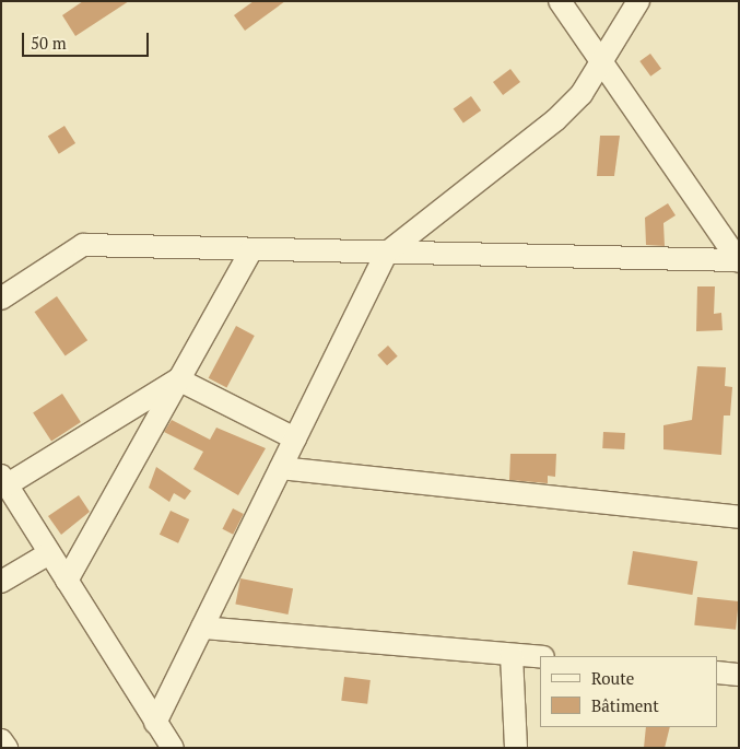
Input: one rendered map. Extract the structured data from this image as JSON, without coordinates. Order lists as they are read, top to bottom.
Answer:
{
  "legend": ["Route", "Bâtiment"],
  "scale_bar": "50 m"
}
